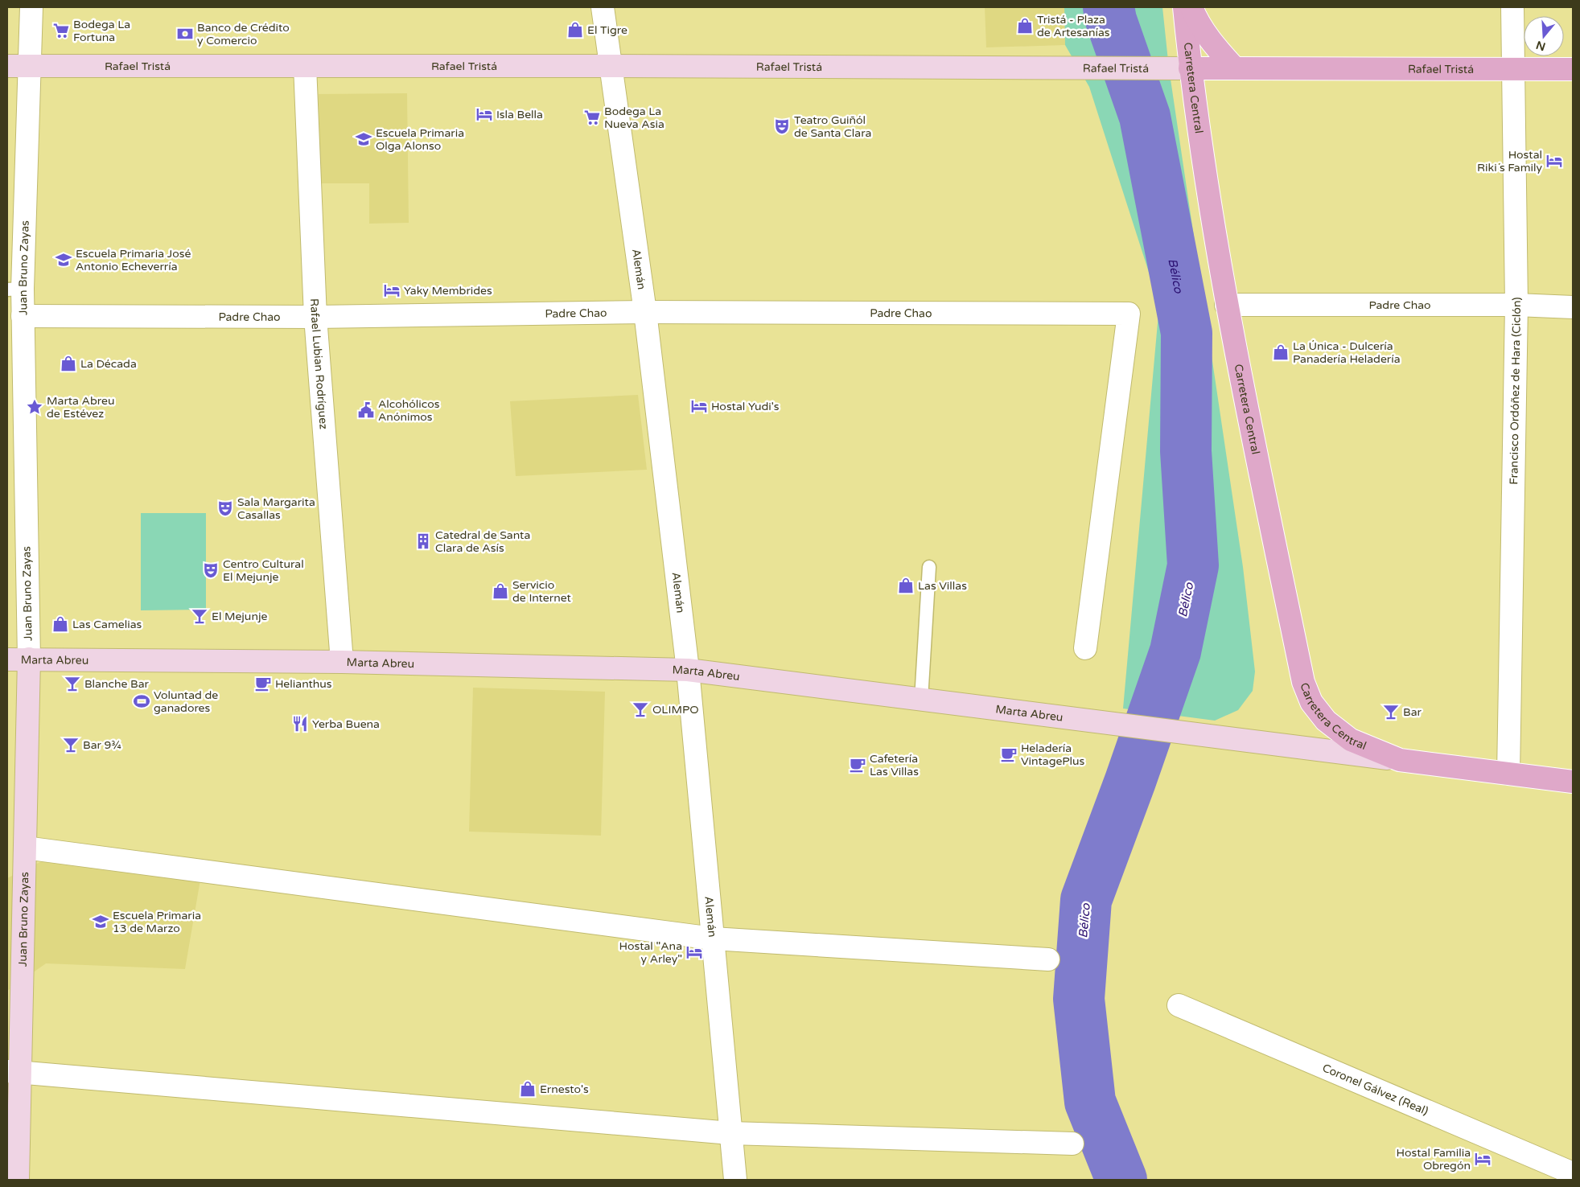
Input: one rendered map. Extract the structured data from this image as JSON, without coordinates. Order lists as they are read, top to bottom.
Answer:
{
  "streets": {
    "main road": ["Rafael Tristá", "Carretera Central"],
    "street": [
      "Juan Bruno Zayas",
      "Alemán",
      "Padre Chao",
      "Rafael Lubian Rodríguez",
      "Francisco Ordóñez de Hara (Ciclón)",
      "Marta Abreu",
      "Coronel Gálvez (Real)"
    ]
  },
  "crossings": [
    ["Rafael Tristá", "Carretera Central"],
    ["Rafael Tristá", "Juan Bruno Zayas"],
    ["Rafael Tristá", "Alemán"],
    ["Rafael Tristá", "Rafael Lubian Rodríguez"],
    ["Rafael Tristá", "Francisco Ordóñez de Hara (Ciclón)"],
    ["Carretera Central", "Padre Chao"],
    ["Carretera Central", "Francisco Ordóñez de Hara (Ciclón)"],
    ["Carretera Central", "Marta Abreu"],
    ["Juan Bruno Zayas", "Padre Chao"],
    ["Juan Bruno Zayas", "Marta Abreu"],
    ["Alemán", "Padre Chao"],
    ["Alemán", "Marta Abreu"],
    ["Padre Chao", "Rafael Lubian Rodríguez"],
    ["Padre Chao", "Francisco Ordóñez de Hara (Ciclón)"],
    ["Rafael Lubian Rodríguez", "Marta Abreu"]
  ],
  "water": ["Bélico"],
  "places": {
    "shop": [
      "Tristá - Plaza de Artesanías",
      "El Tigre",
      "La Única - Dulcería Panadería Heladería",
      "La Década",
      "Las Villas",
      "Servicio de Internet",
      "Las Camelias",
      "Ernesto's"
    ],
    "supermarket": ["Bodega La Fortuna", "Bodega La Nueva Asia"],
    "bank": ["Banco de Crédito y Comercio"],
    "hotel": [
      "Isla Bella",
      "Hostal Riki´s Family",
      "Yaky Membrides",
      "Hostal Yudi's",
      "Hostal \"Ana y Arley\"",
      "Hostal Familia Obregón"
    ],
    "theatre": ["Teatro Guiñól de Santa Clara", "Sala Margarita Casallas", "Centro Cultural El Mejunje"],
    "school or university": ["Escuela Primaria Olga Alonso", "Escuela Primaria José Antonio Echeverría", "Escuela Primaria 13 de Marzo"],
    "place": ["Marta Abreu de Estévez"],
    "public building": ["Alcohólicos Anónimos"],
    "building": ["Catedral de Santa Clara de Asís"],
    "bar": [
      "El Mejunje",
      "Blanche Bar",
      "OLIMPO",
      "Bar",
      "Bar 9¾"
    ],
    "cafe": ["Helianthus", "Heladería VintagePlus", "Cafetería Las Villas"],
    "sports": ["Voluntad de ganadores"],
    "restaurant": ["Yerba Buena"]
  },
  "north": "bottom"
}
